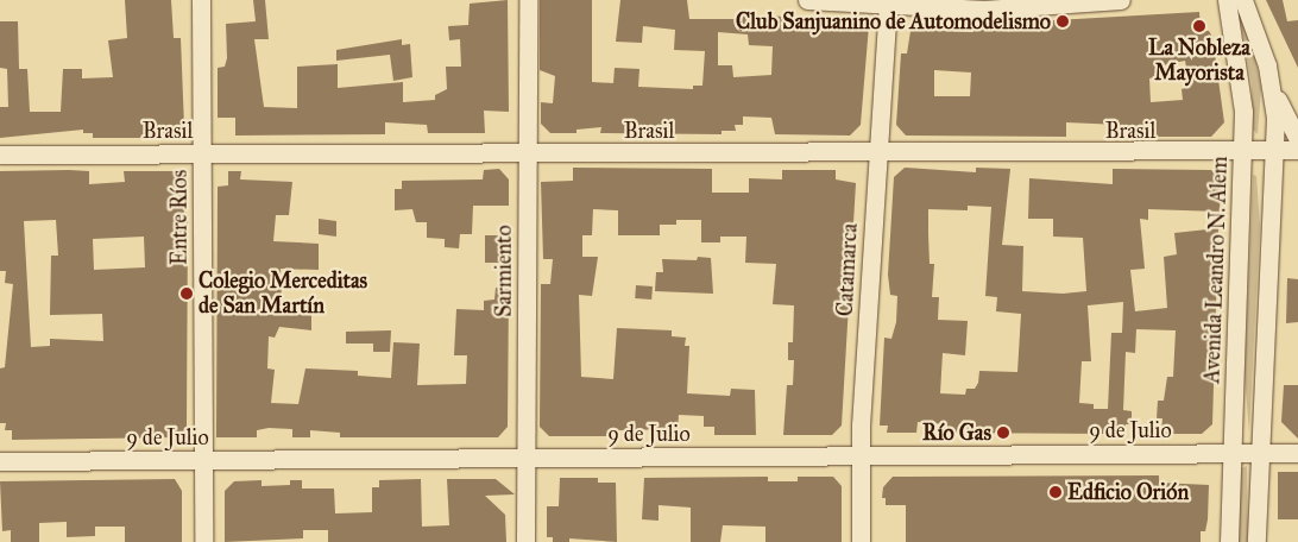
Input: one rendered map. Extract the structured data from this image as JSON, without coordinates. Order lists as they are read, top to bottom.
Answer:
{
  "streets": {
    "street": [
      "Brasil",
      "Entre Ríos",
      "Catamarca",
      "Avenida Leandro N. Alem",
      "Sarmiento",
      "9 de Julio"
    ]
  },
  "crossings": [
    ["Brasil", "Entre Ríos"],
    ["Brasil", "Catamarca"],
    ["Brasil", "Avenida Leandro N. Alem"],
    ["Brasil", "Sarmiento"],
    ["Entre Ríos", "9 de Julio"],
    ["Catamarca", "9 de Julio"],
    ["Avenida Leandro N. Alem", "9 de Julio"],
    ["Sarmiento", "9 de Julio"]
  ],
  "places": [
    "Club Sanjuanino de Automodelismo",
    "La Nobleza Mayorista",
    "Colegio Merceditas de San Martín",
    "Río Gas",
    "Edficio Orión"
  ]
}
